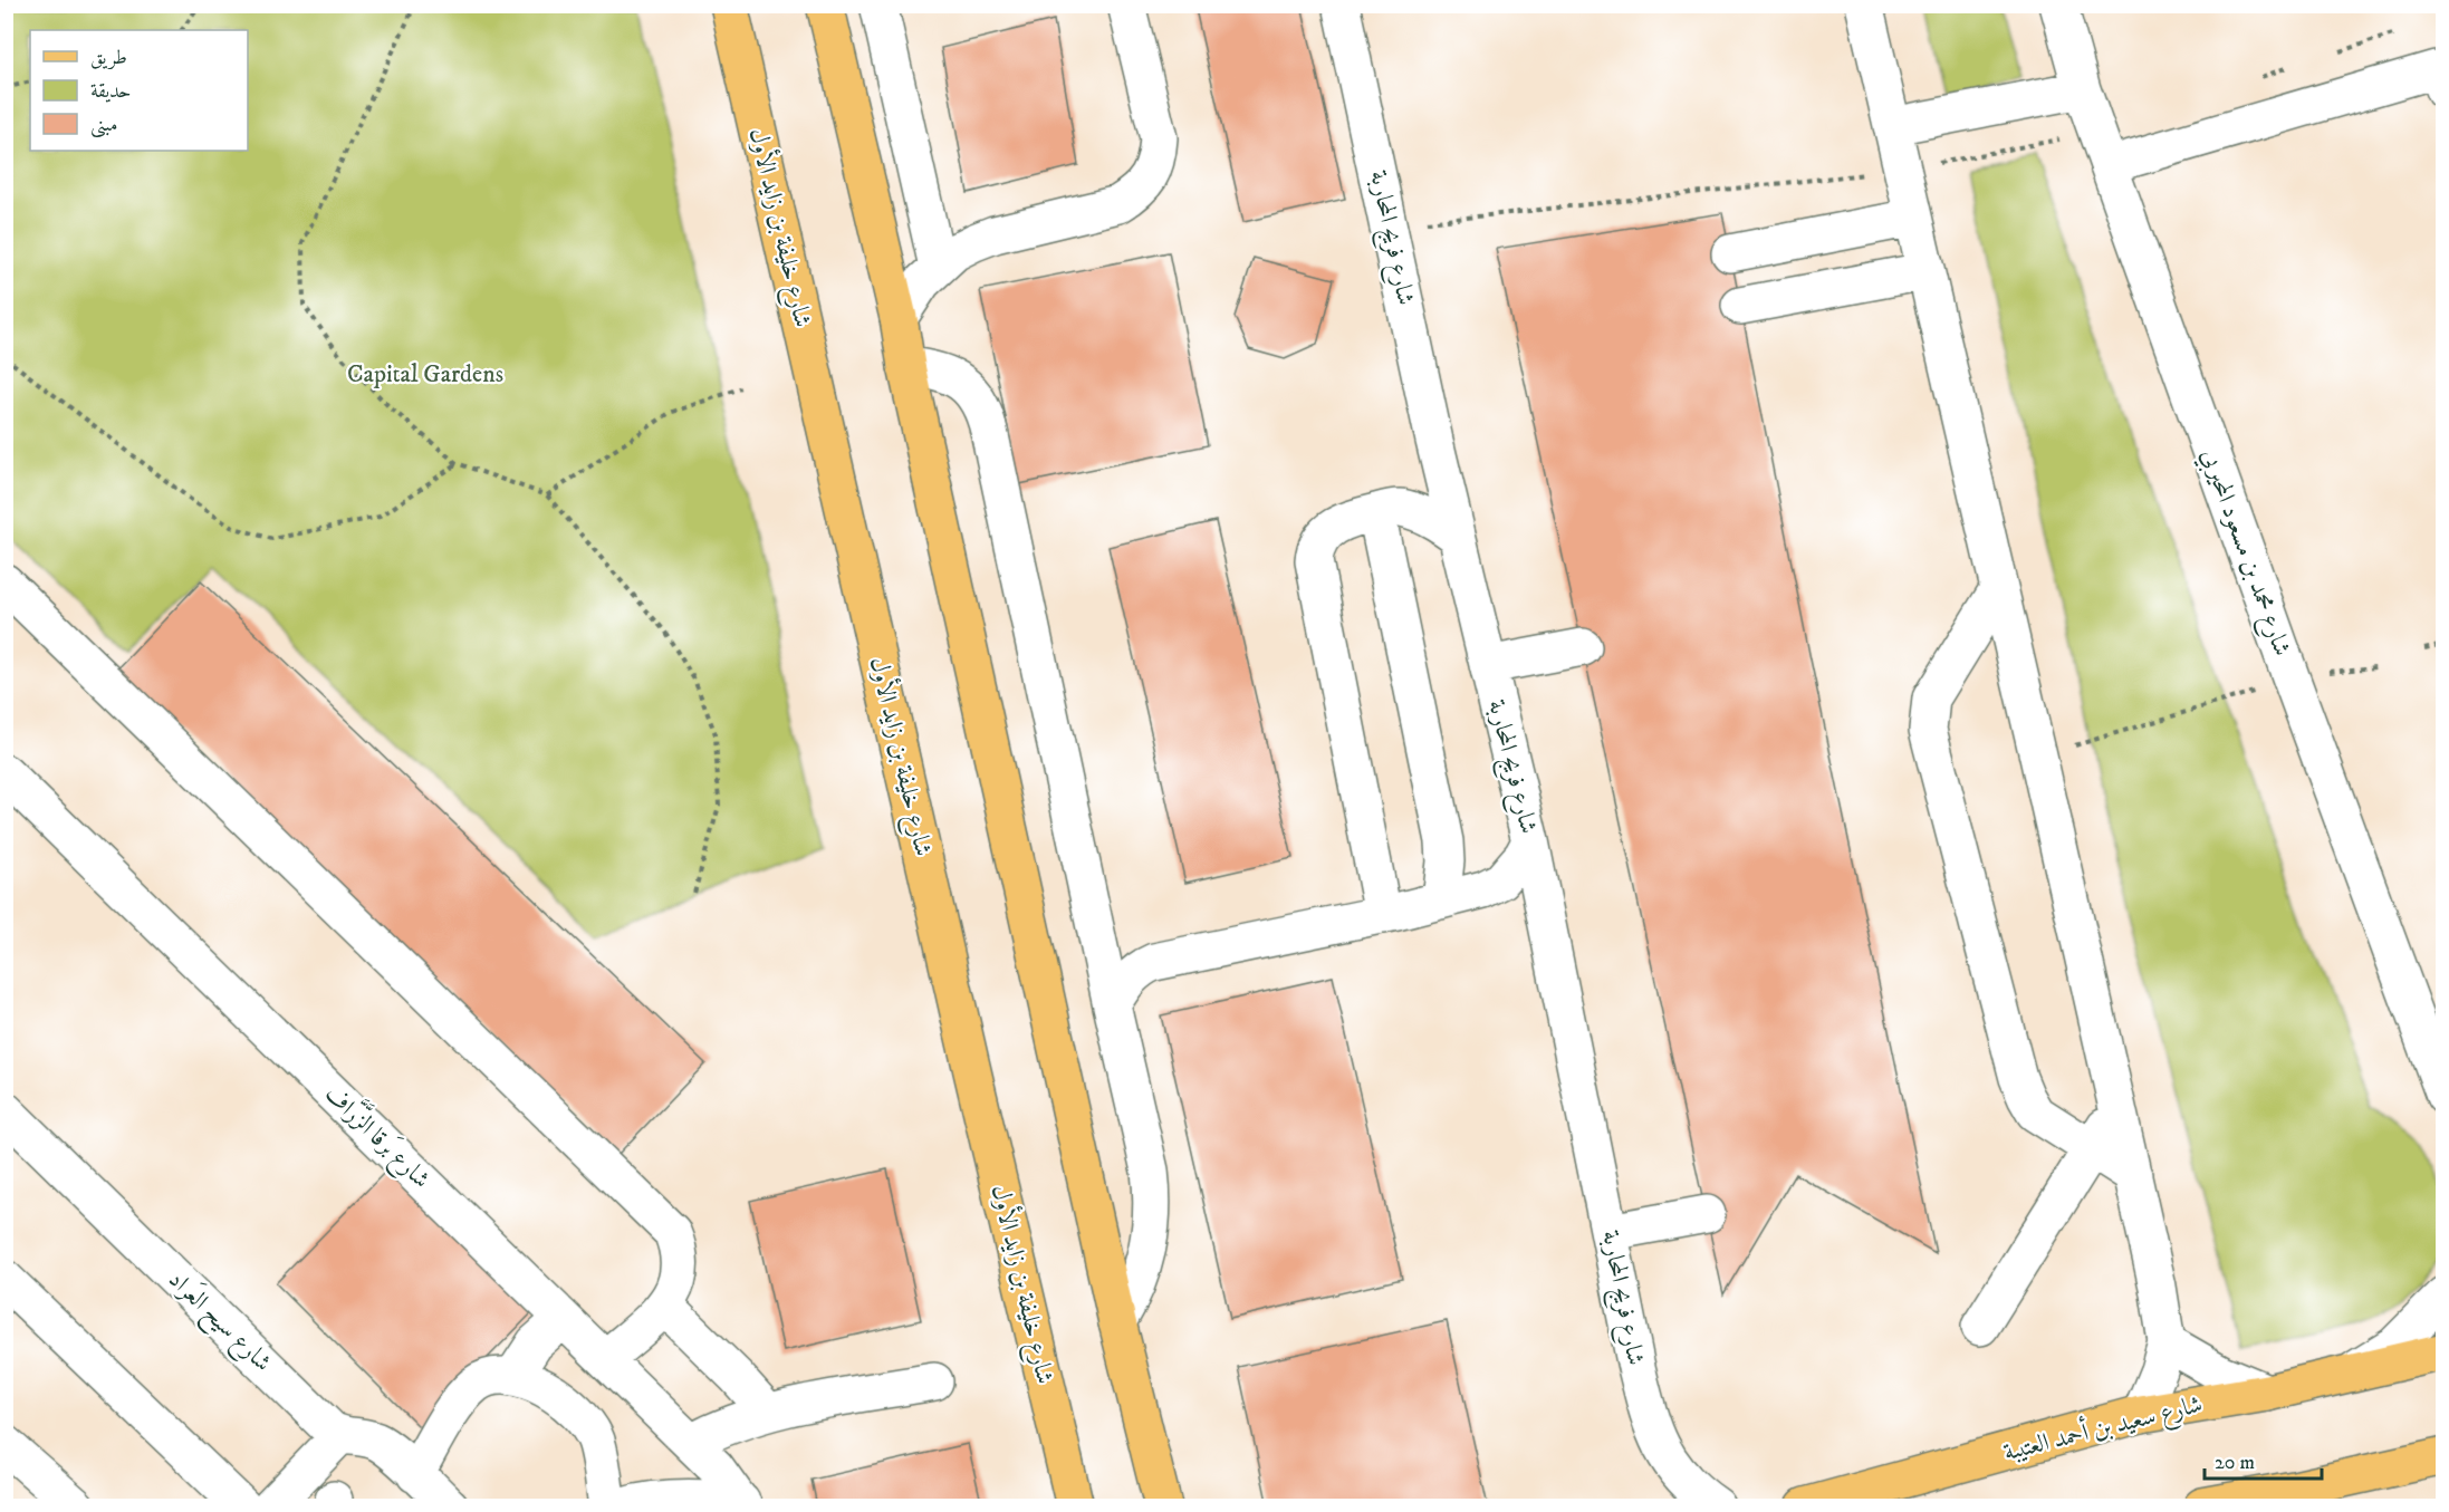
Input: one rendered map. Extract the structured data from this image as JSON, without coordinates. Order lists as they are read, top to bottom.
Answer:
{
  "streets": {
    "main road": ["شارع خليفة بن زايد الأول", "شارع سعيد بن أحمد العتيبة"],
    "street": [
      "شارع فريج المحاربة",
      "شارع محمد بن مسعود المحيربي",
      "شارع بَرقا الزَّرَّاف",
      "شارع سيح العَراد"
    ]
  },
  "parks": ["Capital Gardens"],
  "legend": ["طريق", "حديقة", "مبنى"],
  "scale_bar": "20 m"
}
